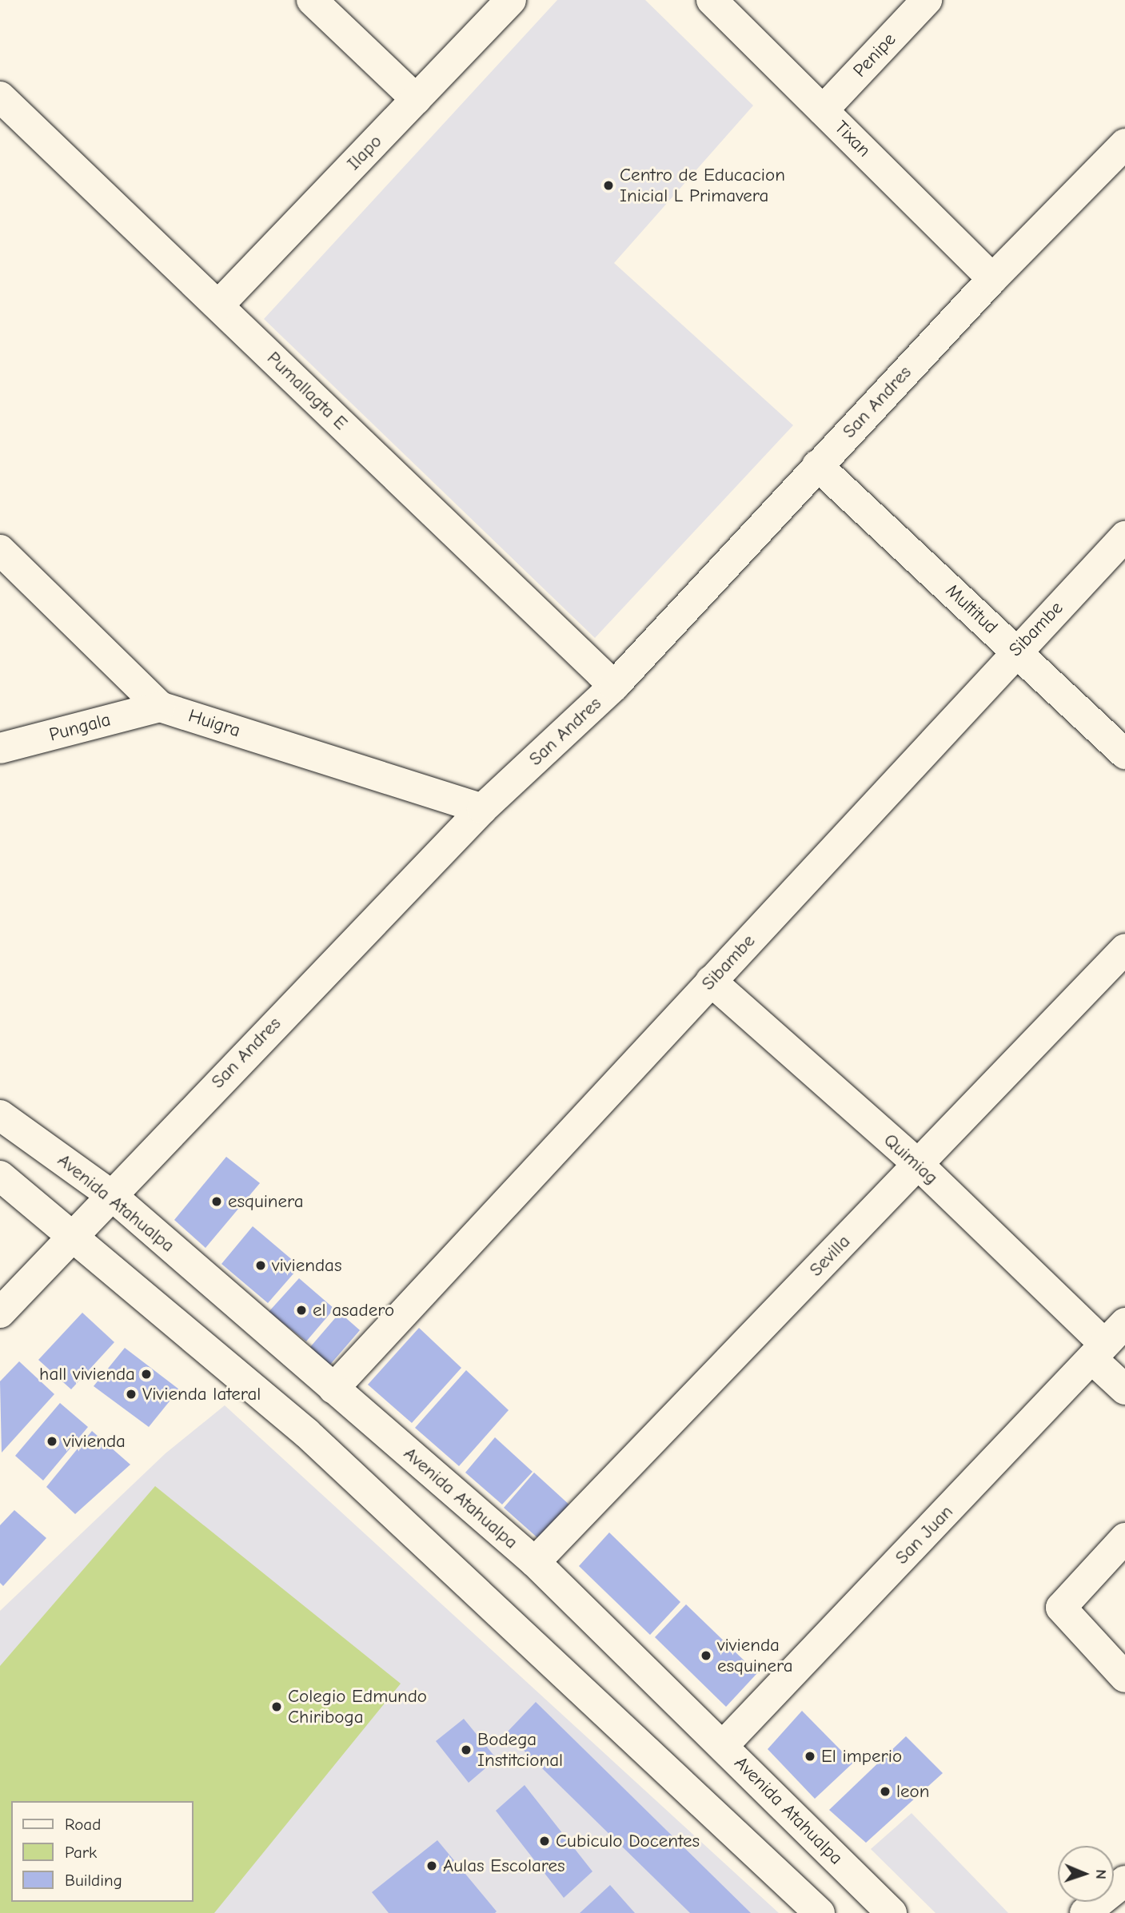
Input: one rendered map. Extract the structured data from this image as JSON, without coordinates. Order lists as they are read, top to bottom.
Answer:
{
  "streets": {
    "street": [
      "Penipe",
      "Tixan",
      "Ilapo",
      "Pumallagta E",
      "San Andres",
      "Multitud",
      "Sibambe",
      "Huigra",
      "Pungala",
      "Quimiag",
      "Avenida Atahualpa",
      "Sevilla",
      "San Juan"
    ]
  },
  "crossings": [
    ["Penipe", "Tixan"],
    ["Tixan", "San Andres"],
    ["Ilapo", "Pumallagta E"],
    ["Pumallagta E", "San Andres"],
    ["San Andres", "Multitud"],
    ["San Andres", "Huigra"],
    ["San Andres", "Avenida Atahualpa"],
    ["Multitud", "Sibambe"],
    ["Sibambe", "Quimiag"],
    ["Sibambe", "Avenida Atahualpa"],
    ["Huigra", "Pungala"],
    ["Quimiag", "Sevilla"],
    ["Quimiag", "San Juan"],
    ["Avenida Atahualpa", "Sevilla"],
    ["Avenida Atahualpa", "San Juan"]
  ],
  "places": [
    "Centro de Educacion Inicial L Primavera",
    "esquinera",
    "viviendas",
    "el asadero",
    "hall vivienda",
    "Vivienda lateral",
    "vivienda",
    "vivienda esquinera",
    "Colegio Edmundo Chiriboga",
    "Bodega Institcional",
    "El imperio",
    "leon",
    "Cubiculo Docentes",
    "Aulas Escolares"
  ],
  "legend": ["Road", "Park", "Building"],
  "north": "right"
}
